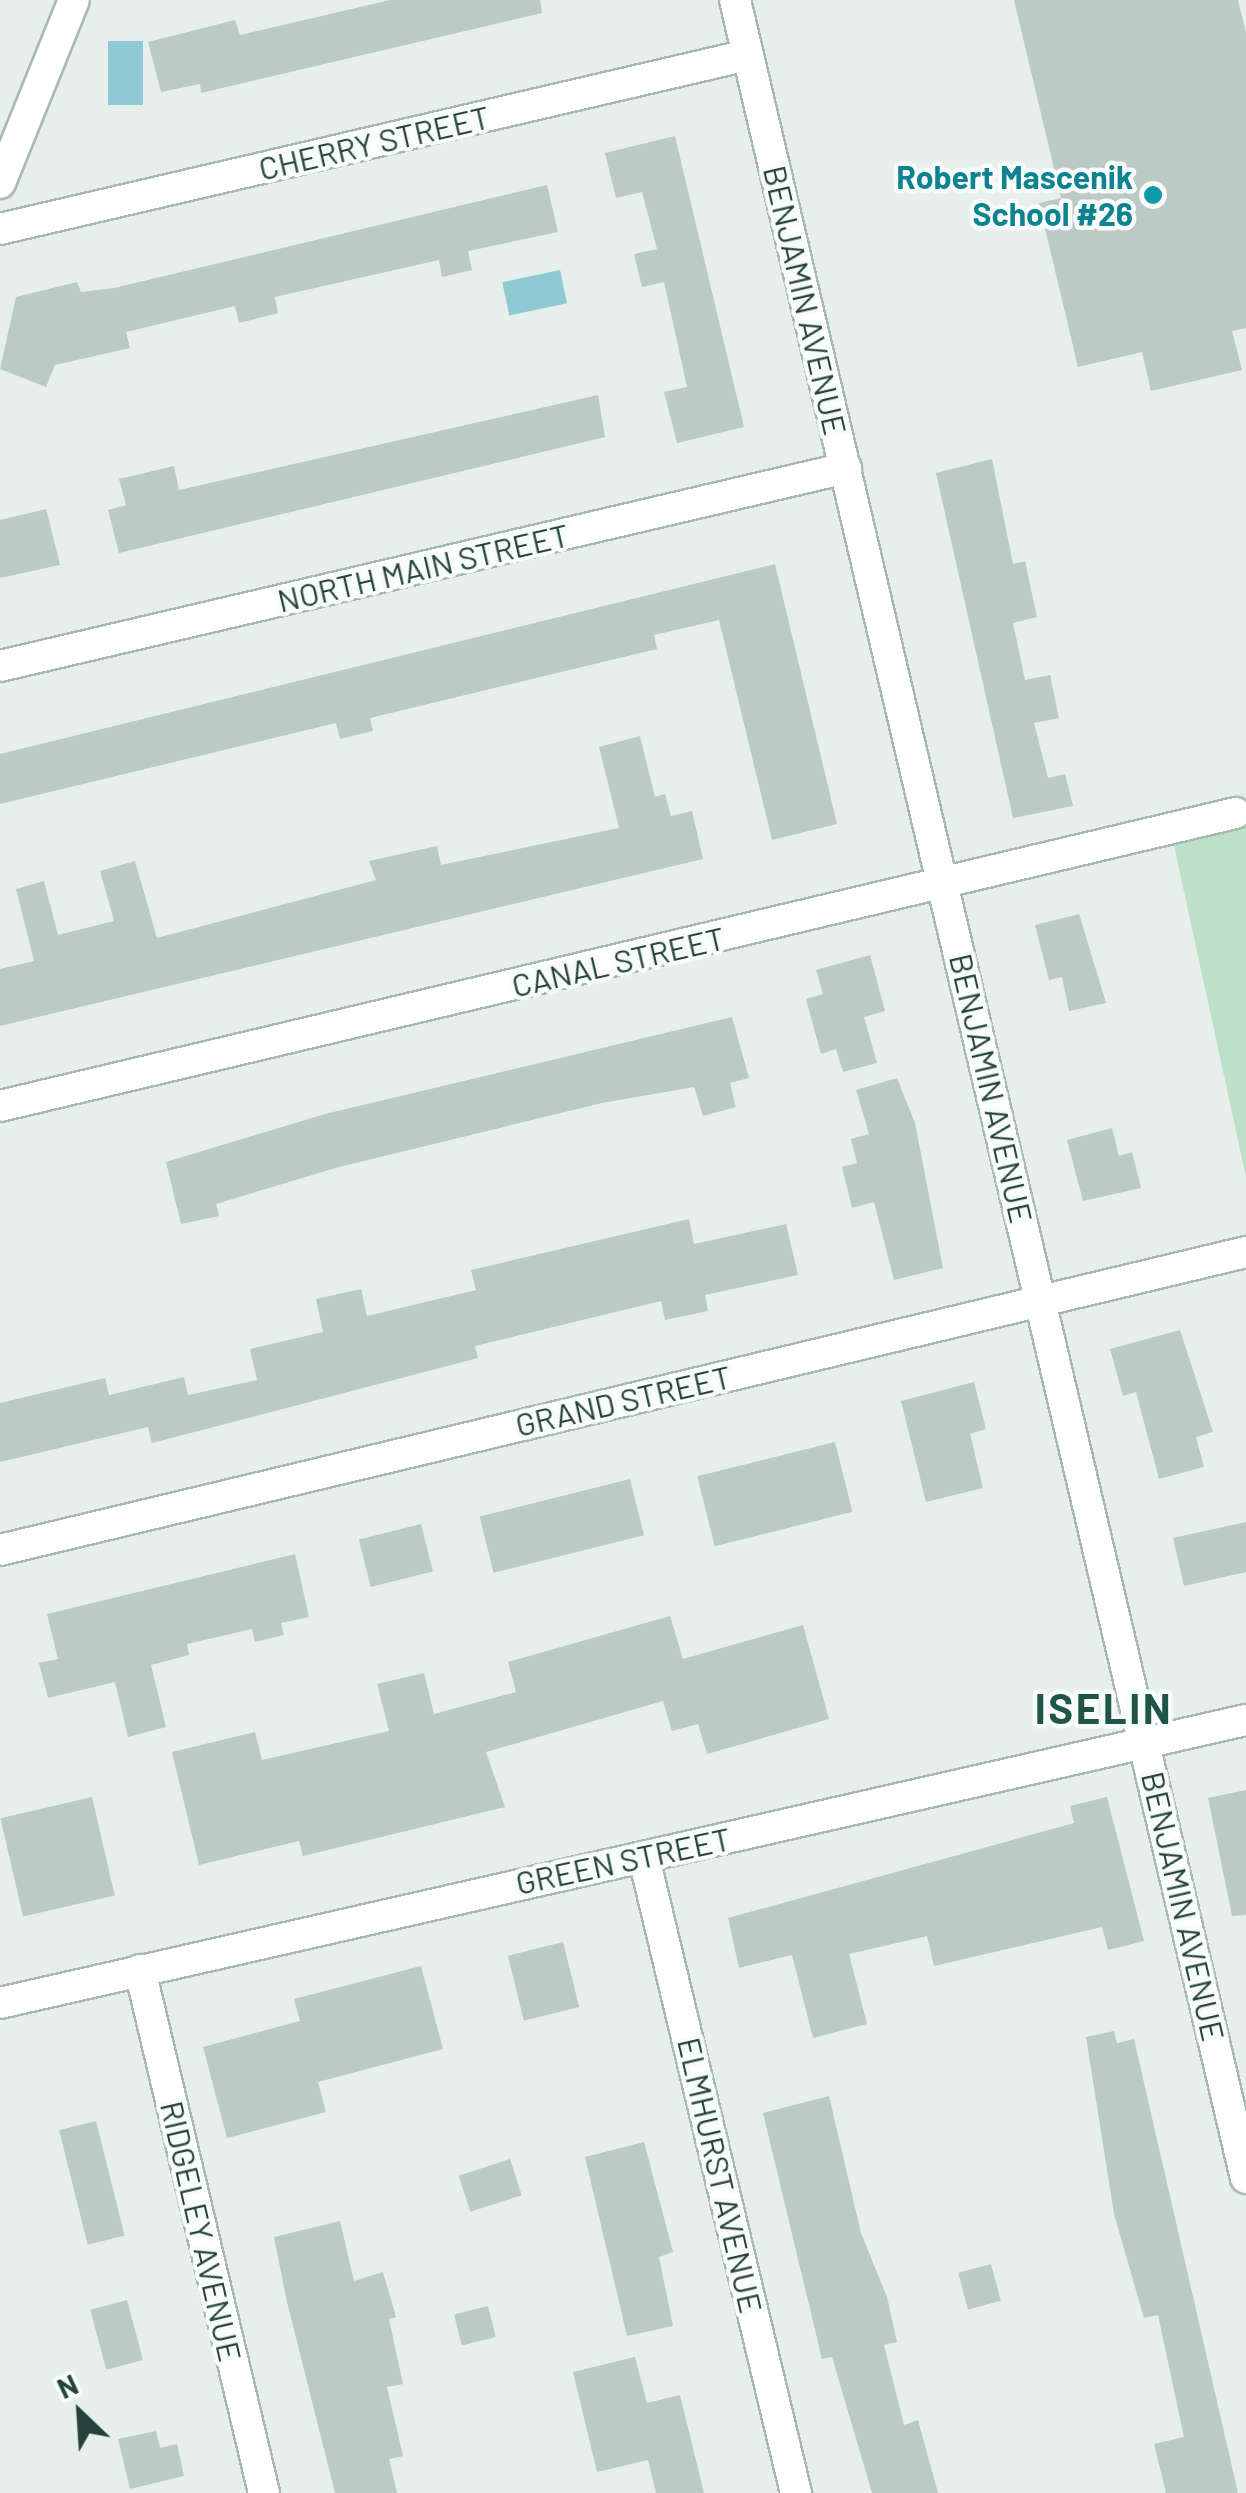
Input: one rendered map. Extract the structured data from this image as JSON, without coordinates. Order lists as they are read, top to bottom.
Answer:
{
  "streets": {
    "street": [
      "CHERRY STREET",
      "BENJAMIN AVENUE",
      "NORTH MAIN STREET",
      "CANAL STREET",
      "GRAND STREET",
      "GREEN STREET",
      "ELMHURST AVENUE",
      "RIDGELEY AVENUE"
    ]
  },
  "crossings": [
    ["CHERRY STREET", "BENJAMIN AVENUE"],
    ["BENJAMIN AVENUE", "NORTH MAIN STREET"],
    ["BENJAMIN AVENUE", "CANAL STREET"],
    ["BENJAMIN AVENUE", "GRAND STREET"],
    ["BENJAMIN AVENUE", "GREEN STREET"],
    ["GREEN STREET", "ELMHURST AVENUE"],
    ["GREEN STREET", "RIDGELEY AVENUE"]
  ],
  "districts": ["ISELIN"],
  "places": ["Robert Mascenik School #26"],
  "north": "top left"
}
